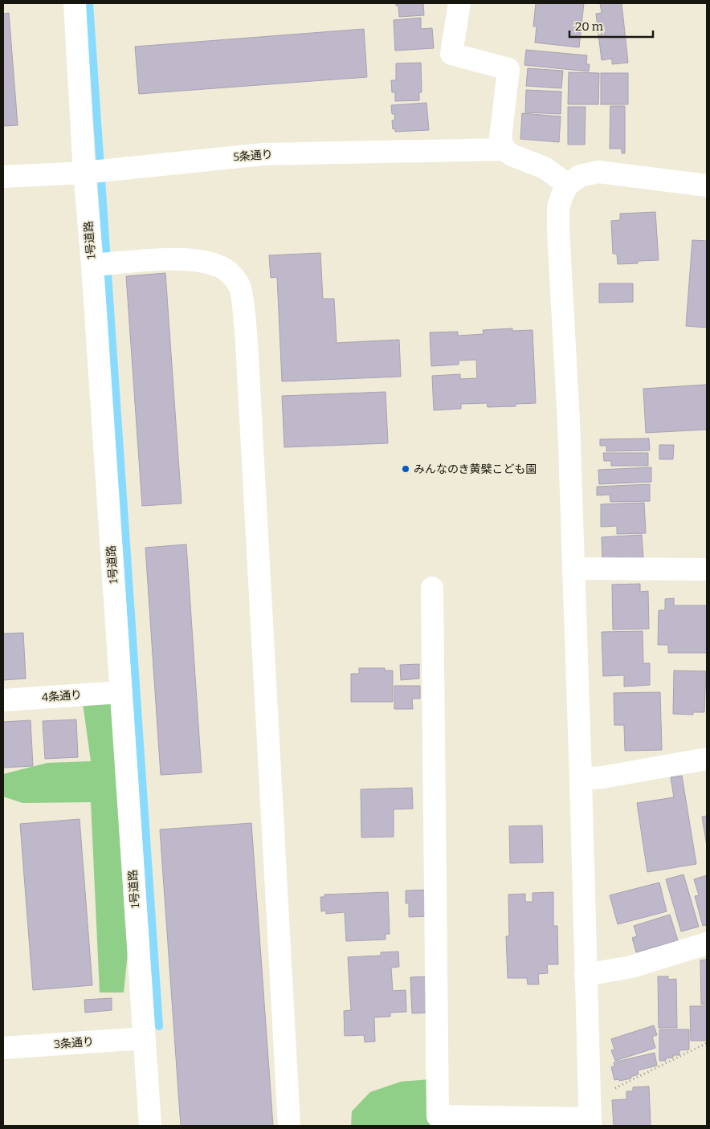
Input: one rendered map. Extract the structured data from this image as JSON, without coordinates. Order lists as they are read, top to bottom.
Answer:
{
  "streets": {
    "street": [
      "5条通り",
      "1号道路",
      "4条通り",
      "3条通り"
    ]
  },
  "crossings": [
    ["5条通り", "1号道路"],
    ["1号道路", "4条通り"],
    ["1号道路", "3条通り"]
  ],
  "places": ["みんなのき黄檗こども園"],
  "scale_bar": "20 m"
}
